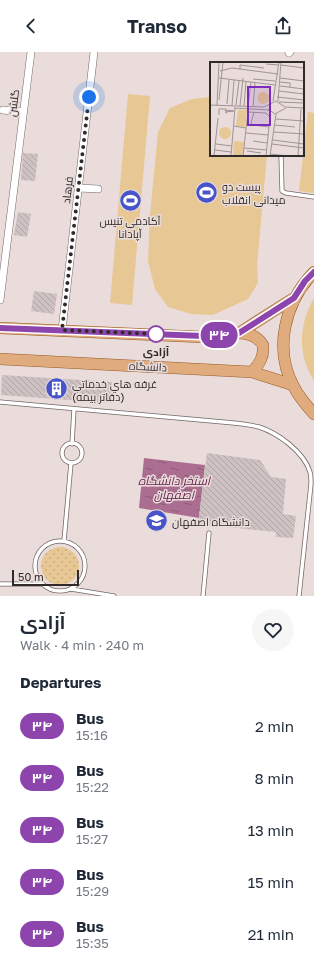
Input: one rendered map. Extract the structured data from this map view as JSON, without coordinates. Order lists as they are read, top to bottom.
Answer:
{
  "streets": {
    "main road": ["دانشگاه"],
    "street": ["گلشن", "فرهاد"]
  },
  "water": ["استخر دانشگاه اصفهان"],
  "places": {
    "sports": ["پیست دو میدانی انقلاب", "آکادمی تنیس آپادانا"],
    "other": ["آزادی"],
    "building": ["غرفه هاي خدماتي (دفاتر بيمه)"],
    "school or university": ["دانشگاه اصفهان"]
  },
  "lines": ["bus line ۳۴"],
  "scale_bar": "50 m",
  "page": {
    "header": "Transo",
    "on_map": "۳۴",
    "scale": "50 m",
    "heading": [
      ["آزادی", "Walk · 4 min · 240 m"],
      "Departures"
    ],
    "list": [
      {
        "mark": "۳۴",
        "name": "Bus",
        "note": "15:16",
        "value": "2 min"
      },
      {
        "mark": "۳۴",
        "name": "Bus",
        "note": "15:22",
        "value": "8 min"
      },
      {
        "mark": "۳۴",
        "name": "Bus",
        "note": "15:27",
        "value": "13 min"
      },
      {
        "mark": "۳۴",
        "name": "Bus",
        "note": "15:29",
        "value": "15 min"
      },
      {
        "mark": "۳۴",
        "name": "Bus",
        "note": "15:35",
        "value": "21 min"
      }
    ]
  }
}
